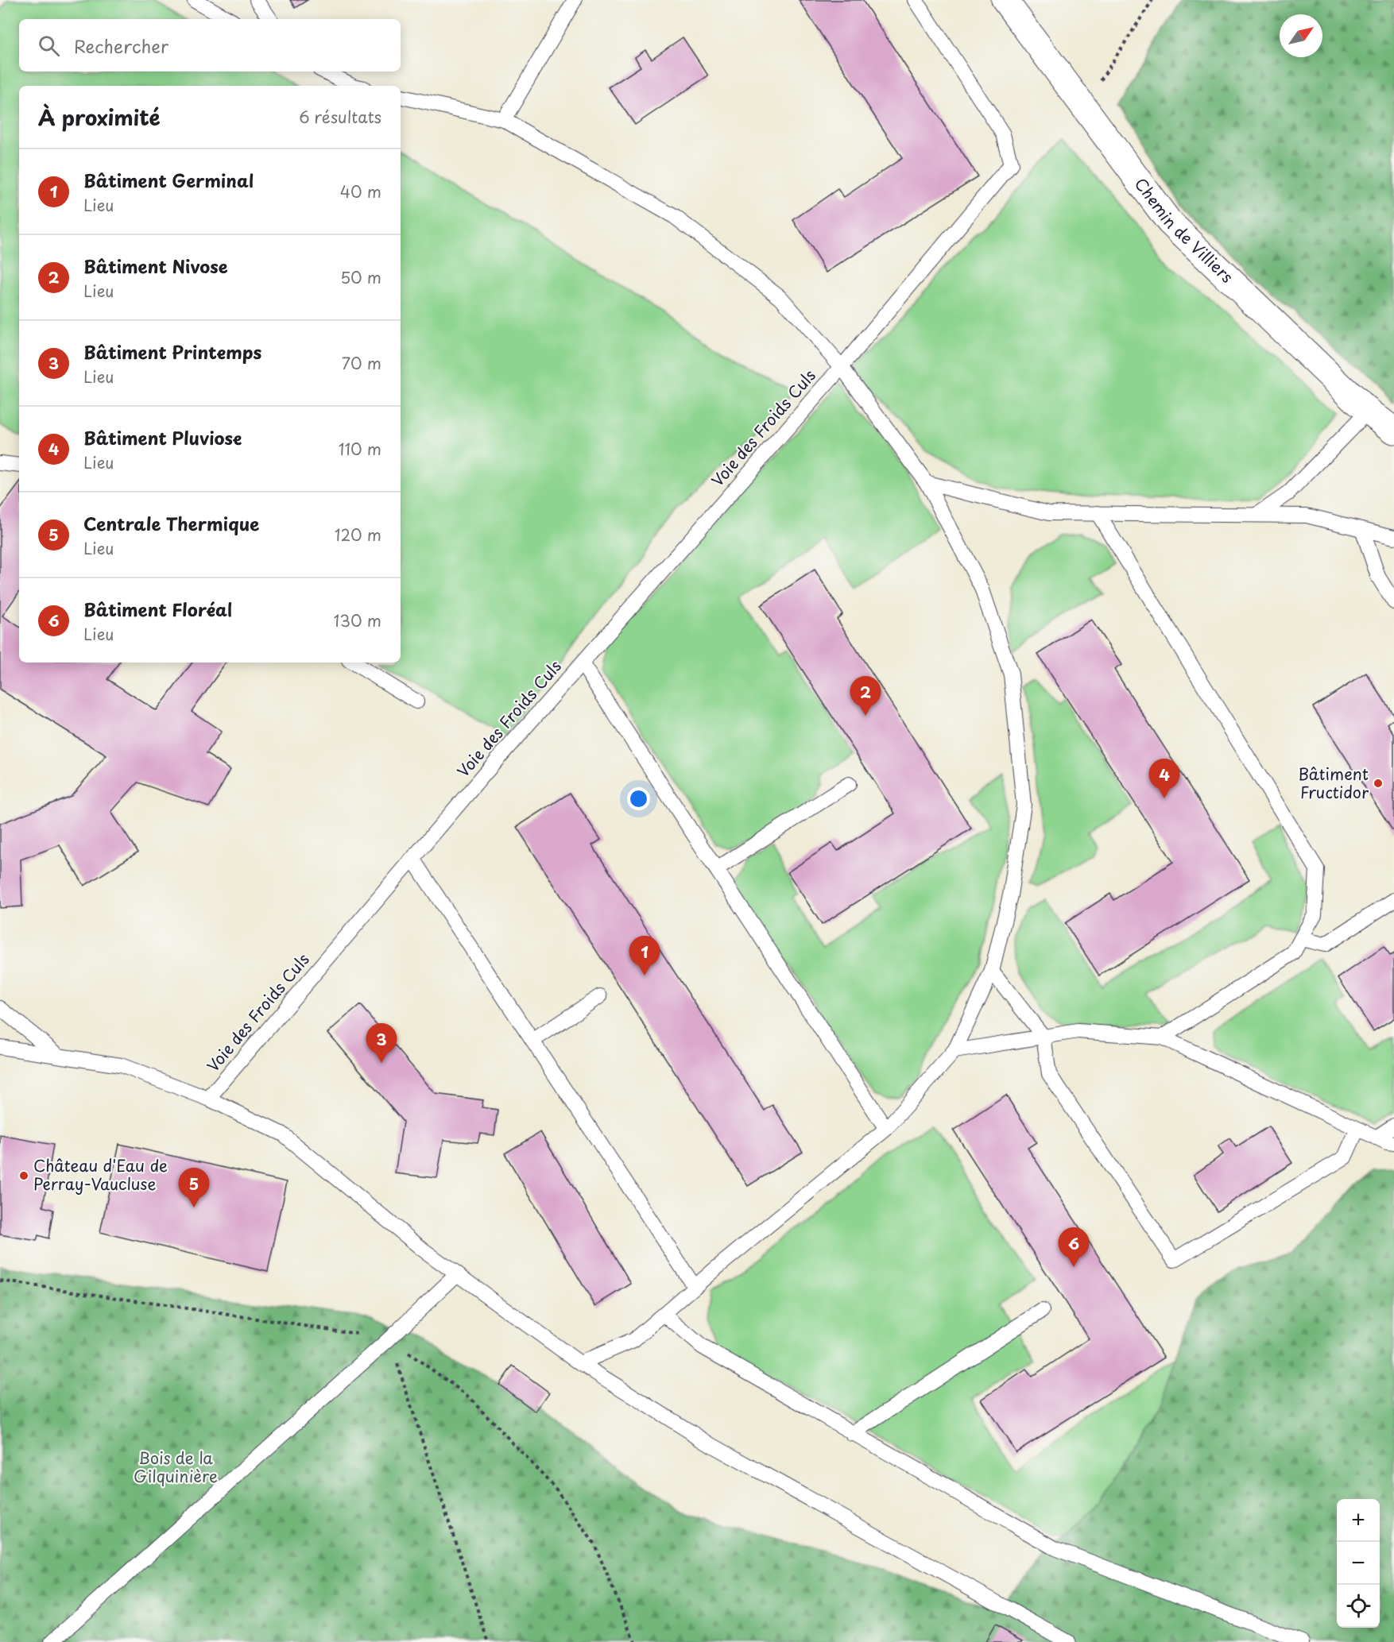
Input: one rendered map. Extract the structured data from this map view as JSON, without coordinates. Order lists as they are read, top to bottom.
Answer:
{
  "streets": {
    "street": ["Chemin de Villiers"],
    "lane": ["Voie des Froids Culs"]
  },
  "parks": ["Bois de la Gilquinière"],
  "places": ["Bâtiment Fructidor", "Château d'Eau de Perray-Vaucluse"],
  "north": "top right",
  "page": {
    "search": "Rechercher",
    "heading": ["À proximité", "6 résultats"],
    "list": [
      {
        "mark": "1",
        "name": "Bâtiment Germinal",
        "note": "Lieu",
        "value": "40 m"
      },
      {
        "mark": "2",
        "name": "Bâtiment Nivose",
        "note": "Lieu",
        "value": "50 m"
      },
      {
        "mark": "3",
        "name": "Bâtiment Printemps",
        "note": "Lieu",
        "value": "70 m"
      },
      {
        "mark": "4",
        "name": "Bâtiment Pluviose",
        "note": "Lieu",
        "value": "110 m"
      },
      {
        "mark": "5",
        "name": "Centrale Thermique",
        "note": "Lieu",
        "value": "120 m"
      },
      {
        "mark": "6",
        "name": "Bâtiment Floréal",
        "note": "Lieu",
        "value": "130 m"
      }
    ],
    "pins": [
      "2",
      "4",
      "1",
      "3",
      "5",
      "6"
    ],
    "map_buttons": ["+", "−"]
  }
}
